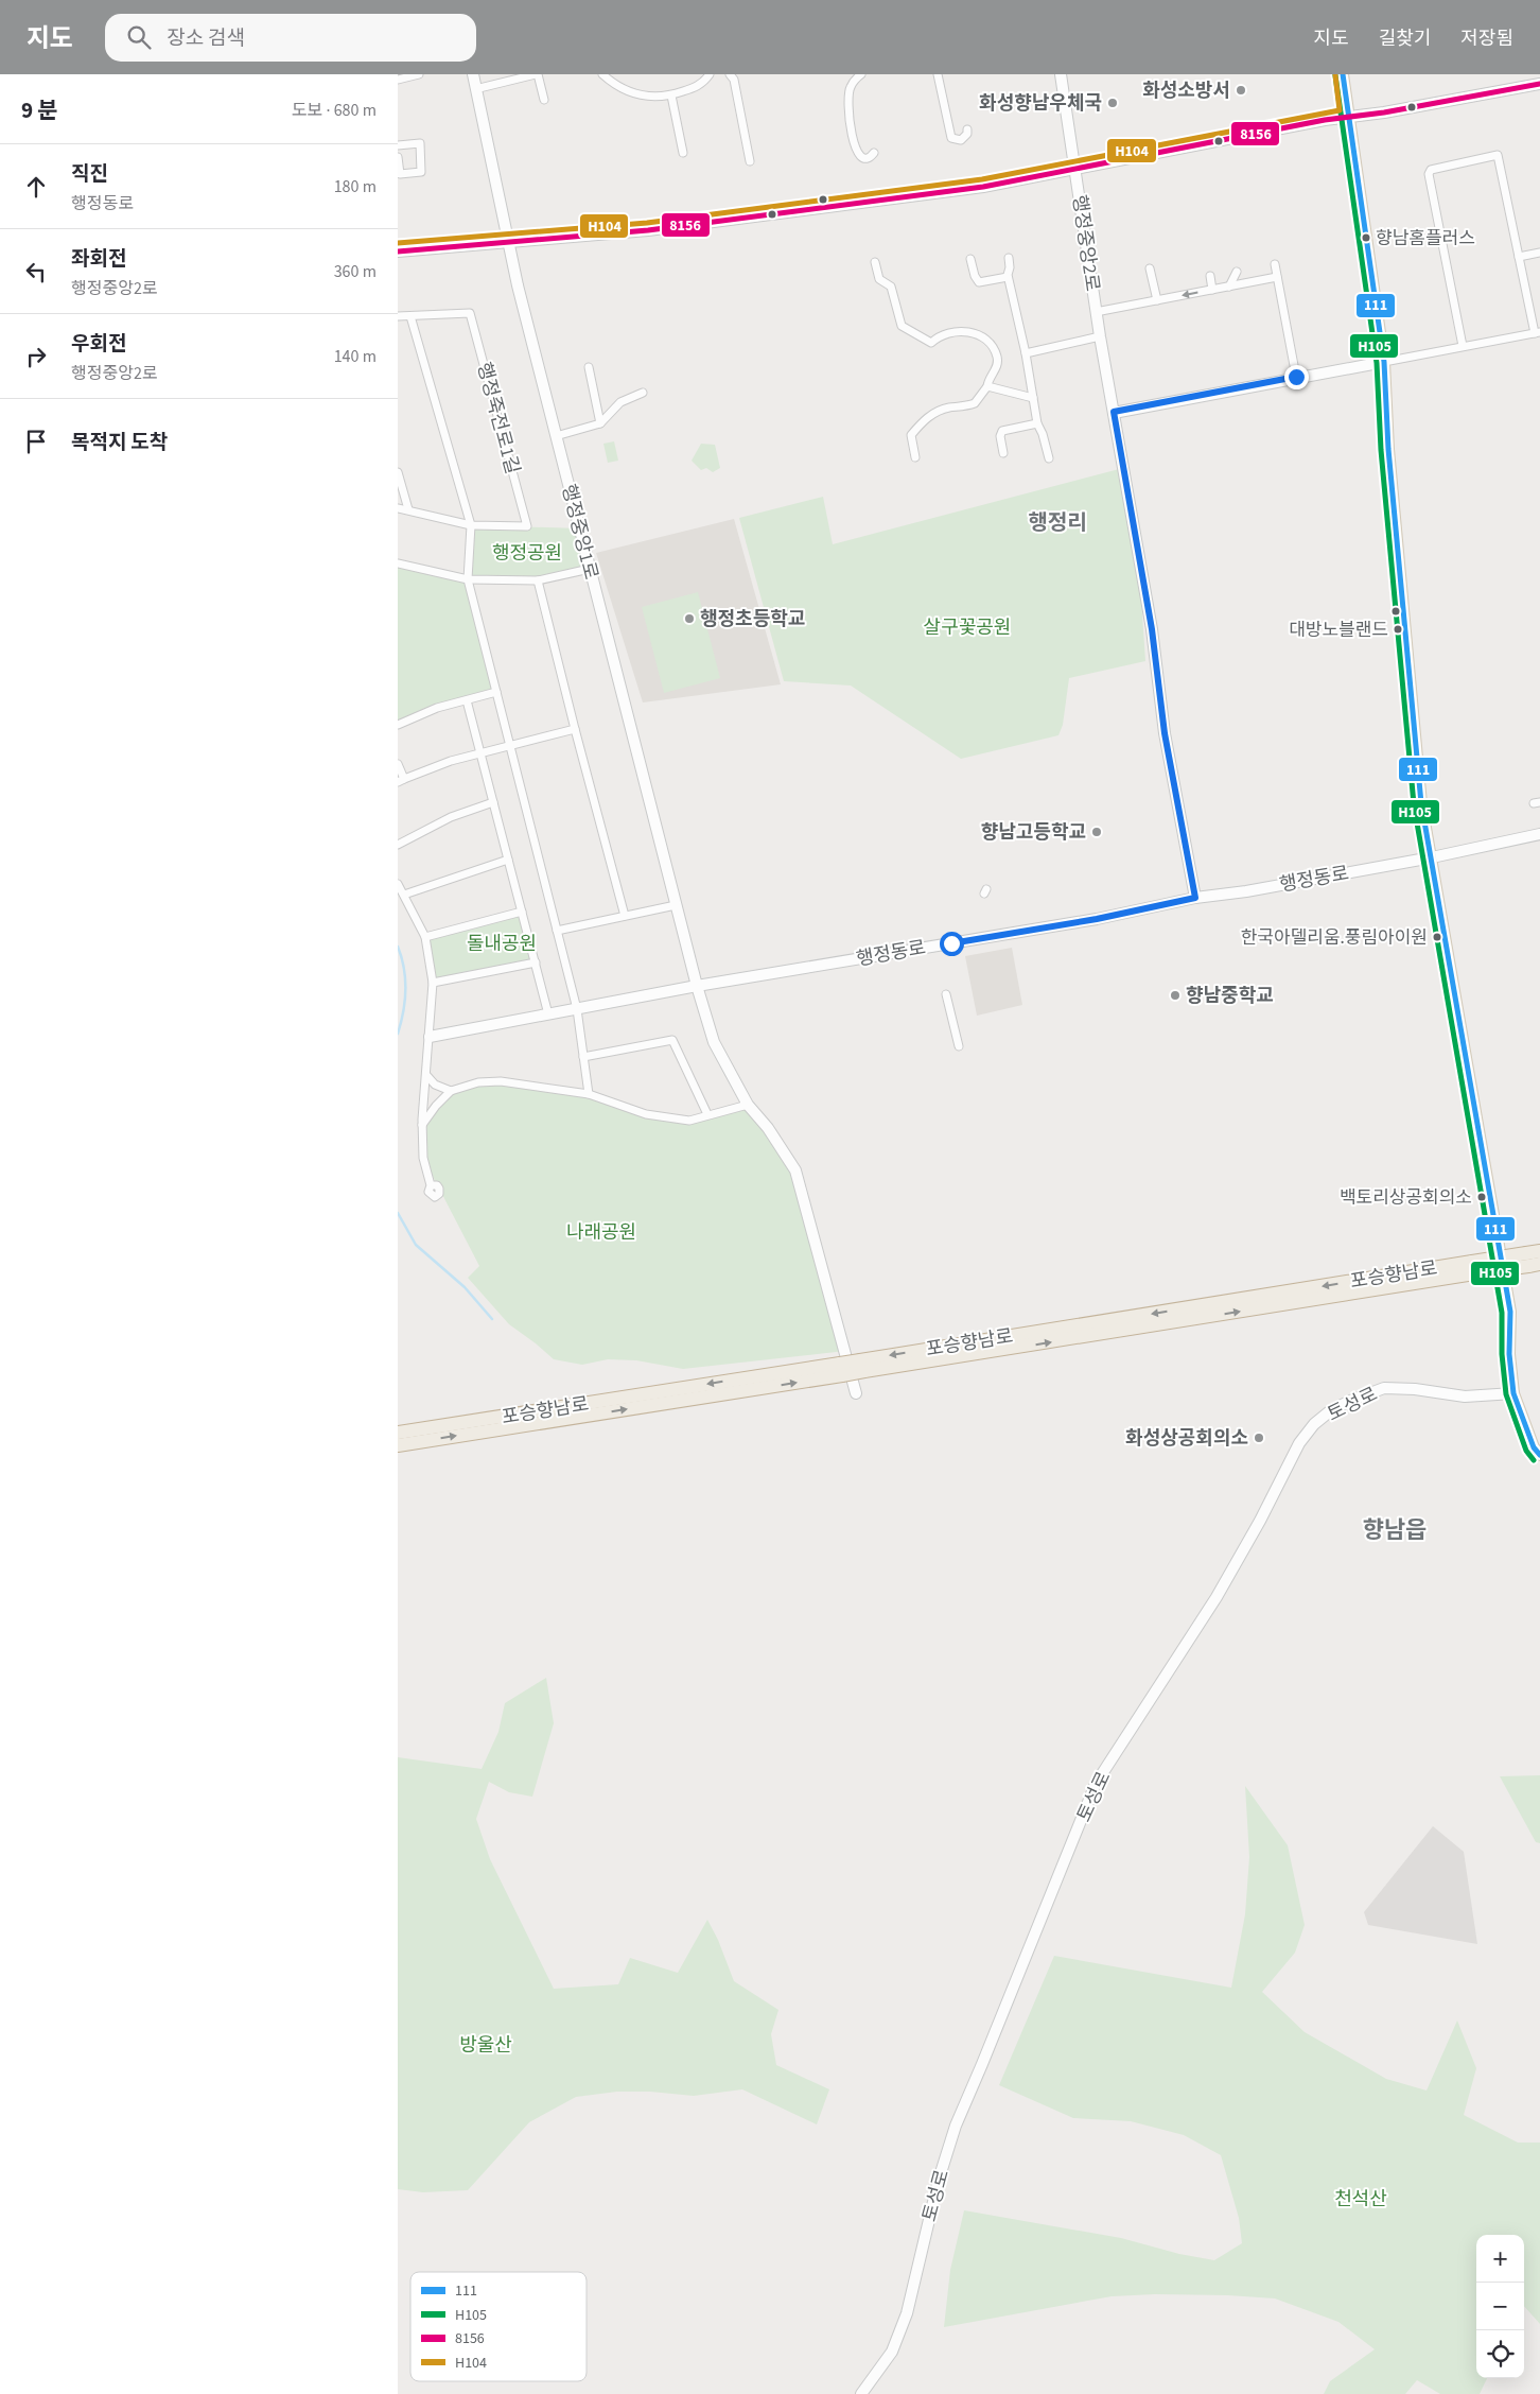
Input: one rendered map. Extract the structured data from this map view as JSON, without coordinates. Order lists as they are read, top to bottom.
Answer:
{
  "streets": {
    "highway": ["포승향남로"],
    "street": [
      "행정중앙2로",
      "행정죽전로1길",
      "행정중앙1로",
      "행정동로",
      "토성로"
    ]
  },
  "crossings": [
    ["행정중앙2로", "행정동로"],
    ["행정중앙1로", "행정동로"]
  ],
  "districts": ["행정리", "향남읍"],
  "parks": [
    "행정공원",
    "살구꽃공원",
    "돌내공원",
    "나래공원",
    "방울산",
    "천석산"
  ],
  "places": [
    "화성소방서",
    "화성향남우체국",
    "향남홈플러스",
    "행정초등학교",
    "대방노블랜드",
    "향남고등학교",
    "한국아델리움.풍림아이원",
    "향남중학교",
    "백토리상공회의소",
    "화성상공회의소"
  ],
  "lines": [
    "transit line 111",
    "transit line H105",
    "transit line H104",
    "transit line 8156"
  ],
  "legend": [
    "111",
    "H105",
    "8156",
    "H104"
  ],
  "page": {
    "header": "지도",
    "search": "장소 검색",
    "nav": ["지도", "길찾기", "저장됨"],
    "heading": ["9 분", "도보 · 680 m"],
    "list": [
      ["직진", "행정동로", "180 m"],
      ["좌회전", "행정중앙2로", "360 m"],
      ["우회전", "행정중앙2로", "140 m"],
      "목적지 도착"
    ],
    "map_buttons": ["+", "−"]
  }
}
